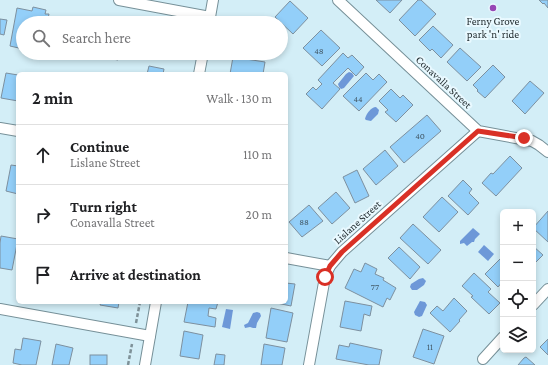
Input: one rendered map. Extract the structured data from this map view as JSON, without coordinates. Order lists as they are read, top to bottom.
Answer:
{
  "streets": {
    "street": ["Conavalla Street", "Lislane Street"]
  },
  "crossings": [
    ["Conavalla Street", "Lislane Street"]
  ],
  "places": ["Ferny Grove park 'n' ride"],
  "house_numbers": [
    "48",
    "44",
    "40",
    "88",
    "77",
    "11"
  ],
  "page": {
    "search": "Search here",
    "heading": ["2 min", "Walk · 130 m"],
    "list": [
      ["Continue", "Lislane Street", "110 m"],
      ["Turn right", "Conavalla Street", "20 m"],
      "Arrive at destination"
    ],
    "map_buttons": ["+", "−"]
  }
}
